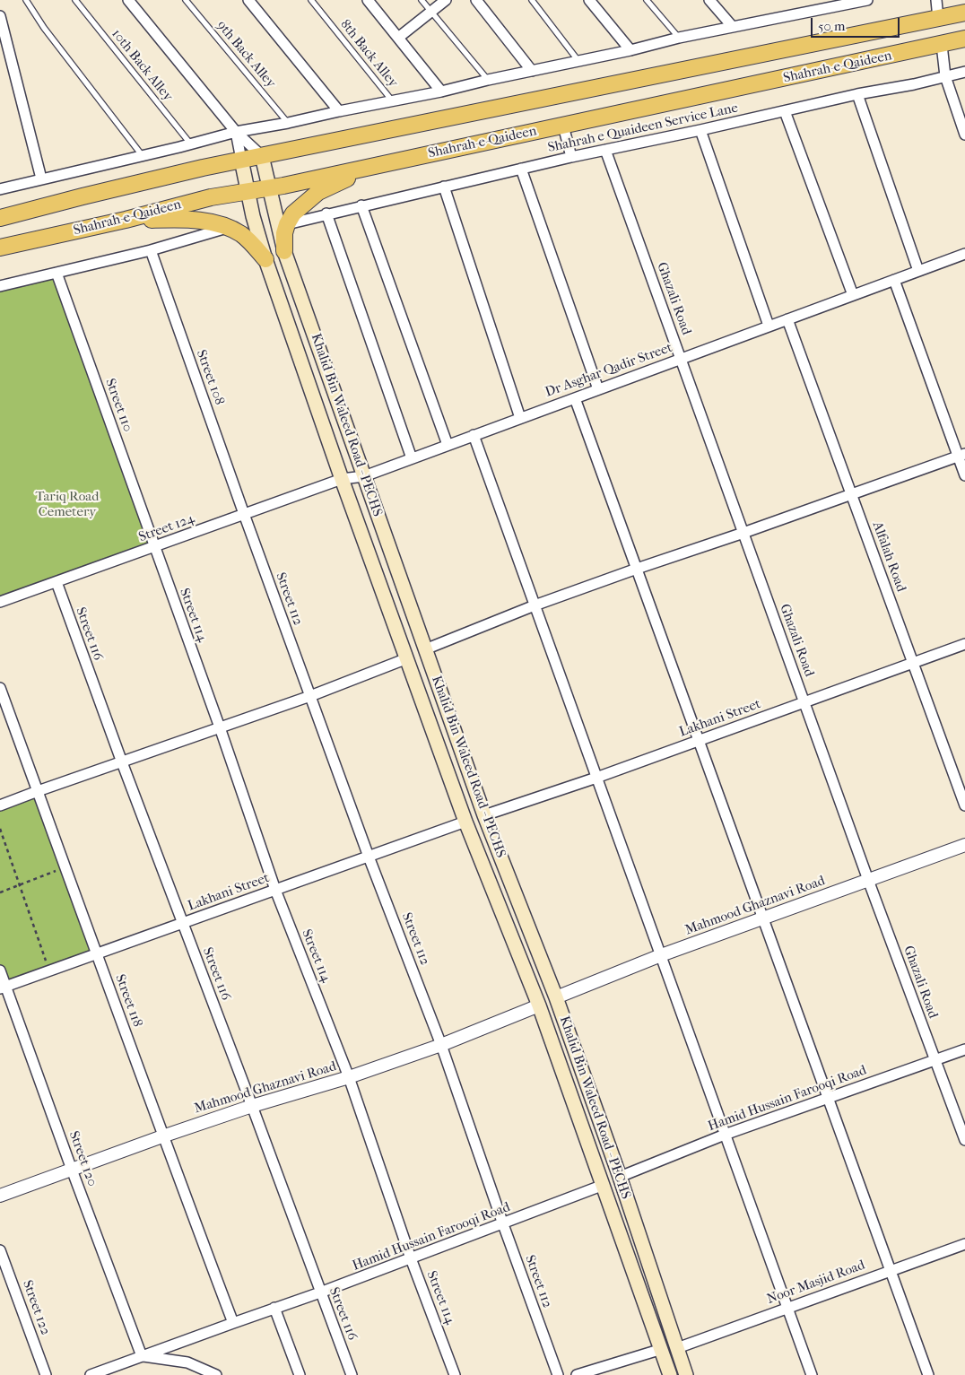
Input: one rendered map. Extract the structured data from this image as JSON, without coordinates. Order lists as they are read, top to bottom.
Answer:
{
  "streets": {
    "main road": ["Shahrah-e-Qaideen", "Khalid Bin Waleed Road - PECHS"],
    "street": [
      "Shahrah e Quaideen Service Lane",
      "Ghazali Road",
      "Dr Asghar Qadir Street",
      "Street 108",
      "Street 110",
      "Street 124",
      "Alfalah Road",
      "Street 112",
      "Street 114",
      "Street 116",
      "Lakhani Street",
      "Mahmood Ghaznavi Road",
      "Street 118",
      "Hamid Hussain Farooqi Road",
      "Street 120",
      "Noor Masjid Road",
      "Street 122"
    ],
    "lane": ["8th Back Alley", "9th Back Alley", "10th Back Alley"]
  },
  "crossings": [
    ["Shahrah-e-Qaideen", "Khalid Bin Waleed Road - PECHS"],
    ["Shahrah e Quaideen Service Lane", "Ghazali Road"],
    ["Ghazali Road", "Dr Asghar Qadir Street"],
    ["Ghazali Road", "Lakhani Street"],
    ["Ghazali Road", "Mahmood Ghaznavi Road"],
    ["Ghazali Road", "Hamid Hussain Farooqi Road"],
    ["Dr Asghar Qadir Street", "Khalid Bin Waleed Road - PECHS"],
    ["Dr Asghar Qadir Street", "Street 124"],
    ["Dr Asghar Qadir Street", "Alfalah Road"],
    ["Street 108", "Street 124"],
    ["Street 108", "Street 112"],
    ["Street 110", "Street 124"],
    ["Street 110", "Street 114"],
    ["Khalid Bin Waleed Road - PECHS", "Street 124"],
    ["Khalid Bin Waleed Road - PECHS", "Lakhani Street"],
    ["Khalid Bin Waleed Road - PECHS", "Mahmood Ghaznavi Road"],
    ["Khalid Bin Waleed Road - PECHS", "Hamid Hussain Farooqi Road"],
    ["Khalid Bin Waleed Road - PECHS", "Noor Masjid Road"],
    ["Street 124", "Street 112"],
    ["Street 124", "Street 114"],
    ["Street 124", "Street 116"],
    ["Alfalah Road", "Lakhani Street"],
    ["Street 112", "Lakhani Street"],
    ["Street 112", "Mahmood Ghaznavi Road"],
    ["Street 112", "Hamid Hussain Farooqi Road"],
    ["Street 114", "Lakhani Street"],
    ["Street 114", "Mahmood Ghaznavi Road"],
    ["Street 114", "Hamid Hussain Farooqi Road"],
    ["Street 116", "Lakhani Street"],
    ["Street 116", "Mahmood Ghaznavi Road"],
    ["Street 116", "Hamid Hussain Farooqi Road"],
    ["Lakhani Street", "Street 118"],
    ["Lakhani Street", "Street 120"],
    ["Mahmood Ghaznavi Road", "Street 118"],
    ["Mahmood Ghaznavi Road", "Street 120"],
    ["Street 118", "Hamid Hussain Farooqi Road"],
    ["Hamid Hussain Farooqi Road", "Street 120"]
  ],
  "parks": ["Tariq Road Cemetery"],
  "scale_bar": "50 m"
}
